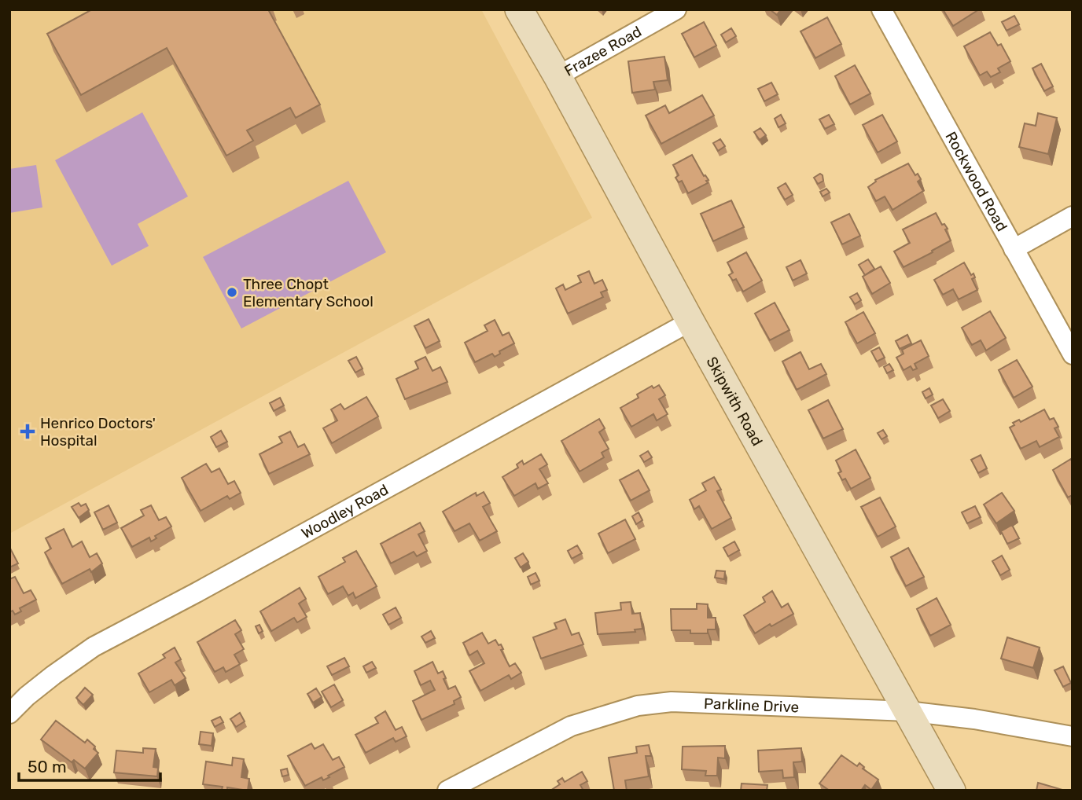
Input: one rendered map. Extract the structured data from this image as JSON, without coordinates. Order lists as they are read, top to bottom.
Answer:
{
  "streets": {
    "main road": ["Skipwith Road"],
    "street": [
      "Frazee Road",
      "Rockwood Road",
      "Woodley Road",
      "Parkline Drive"
    ]
  },
  "crossings": [
    ["Frazee Road", "Skipwith Road"],
    ["Skipwith Road", "Woodley Road"],
    ["Skipwith Road", "Parkline Drive"]
  ],
  "places": {
    "other": ["Three Chopt Elementary School"],
    "health": ["Henrico Doctors' Hospital"]
  },
  "scale_bar": "50 m"
}
